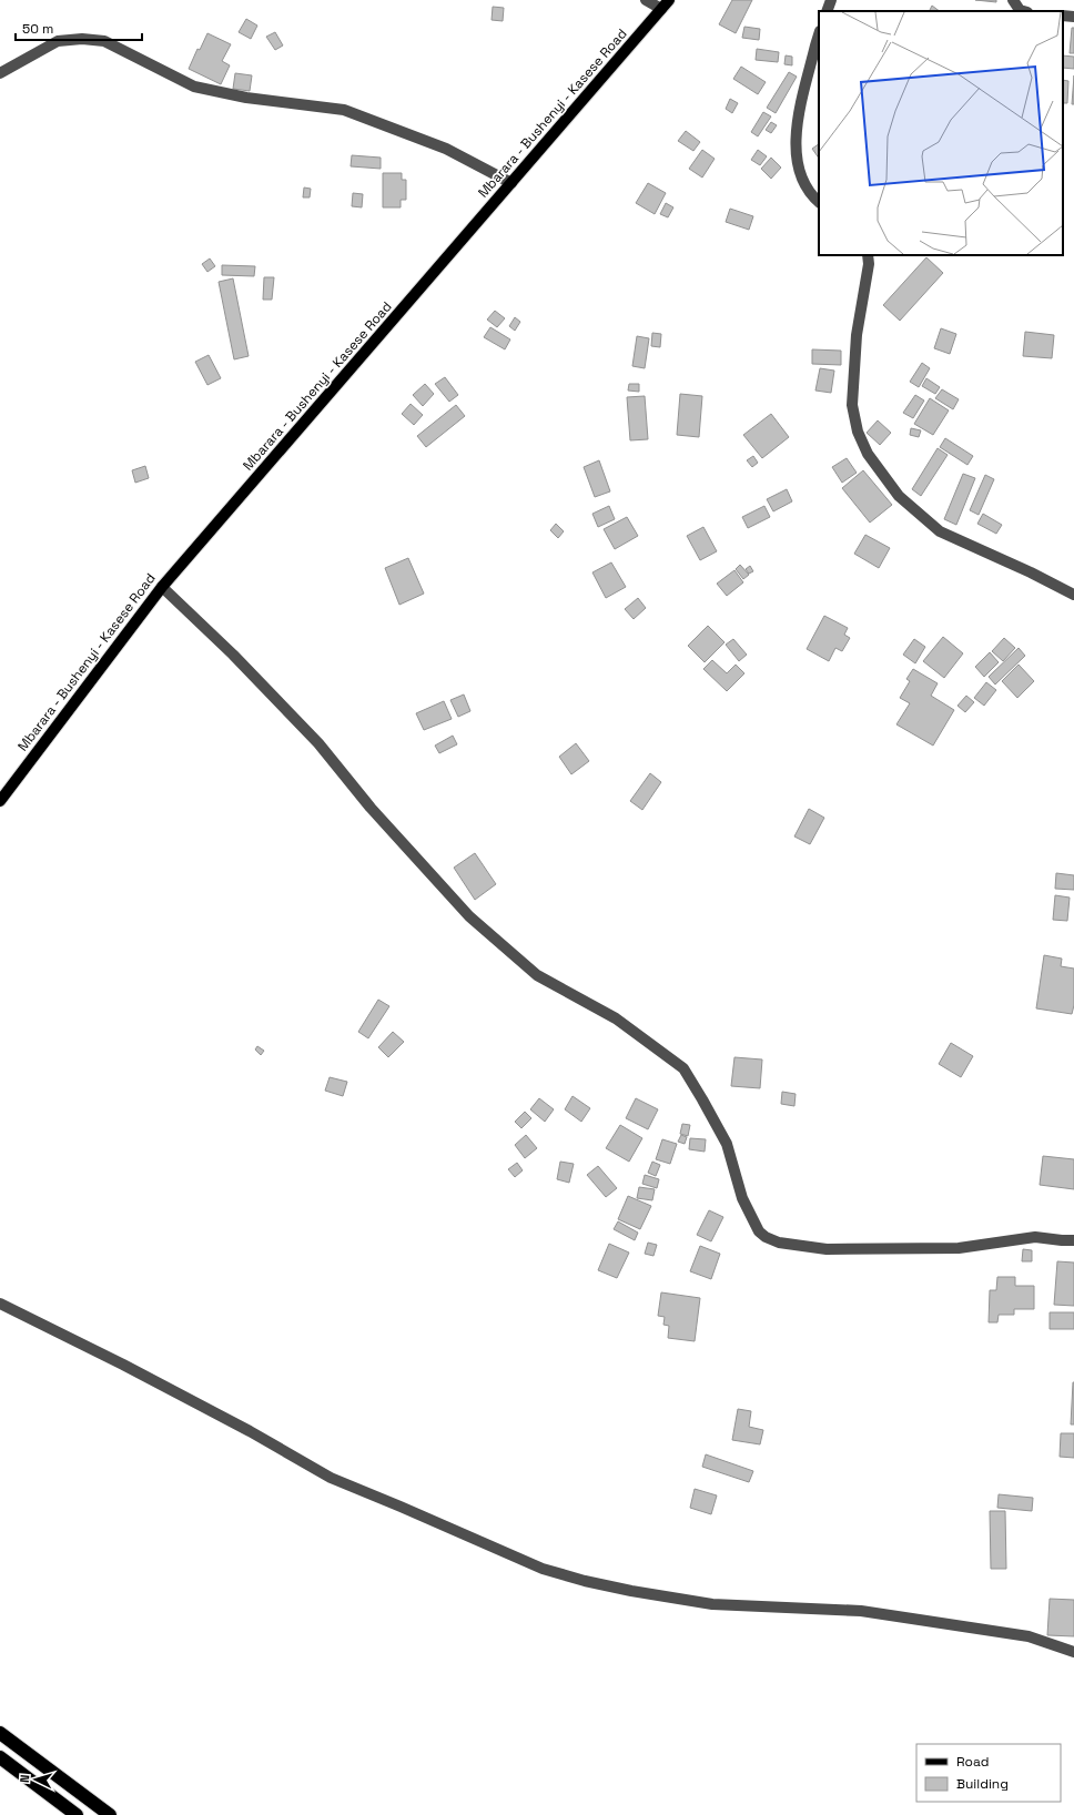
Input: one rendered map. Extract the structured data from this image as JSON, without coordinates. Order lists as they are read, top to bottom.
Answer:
{
  "streets": {
    "main road": ["Mbarara - Bushenyi - Kasese Road"]
  },
  "legend": ["Road", "Building"],
  "scale_bar": "50 m",
  "north": "left"
}
